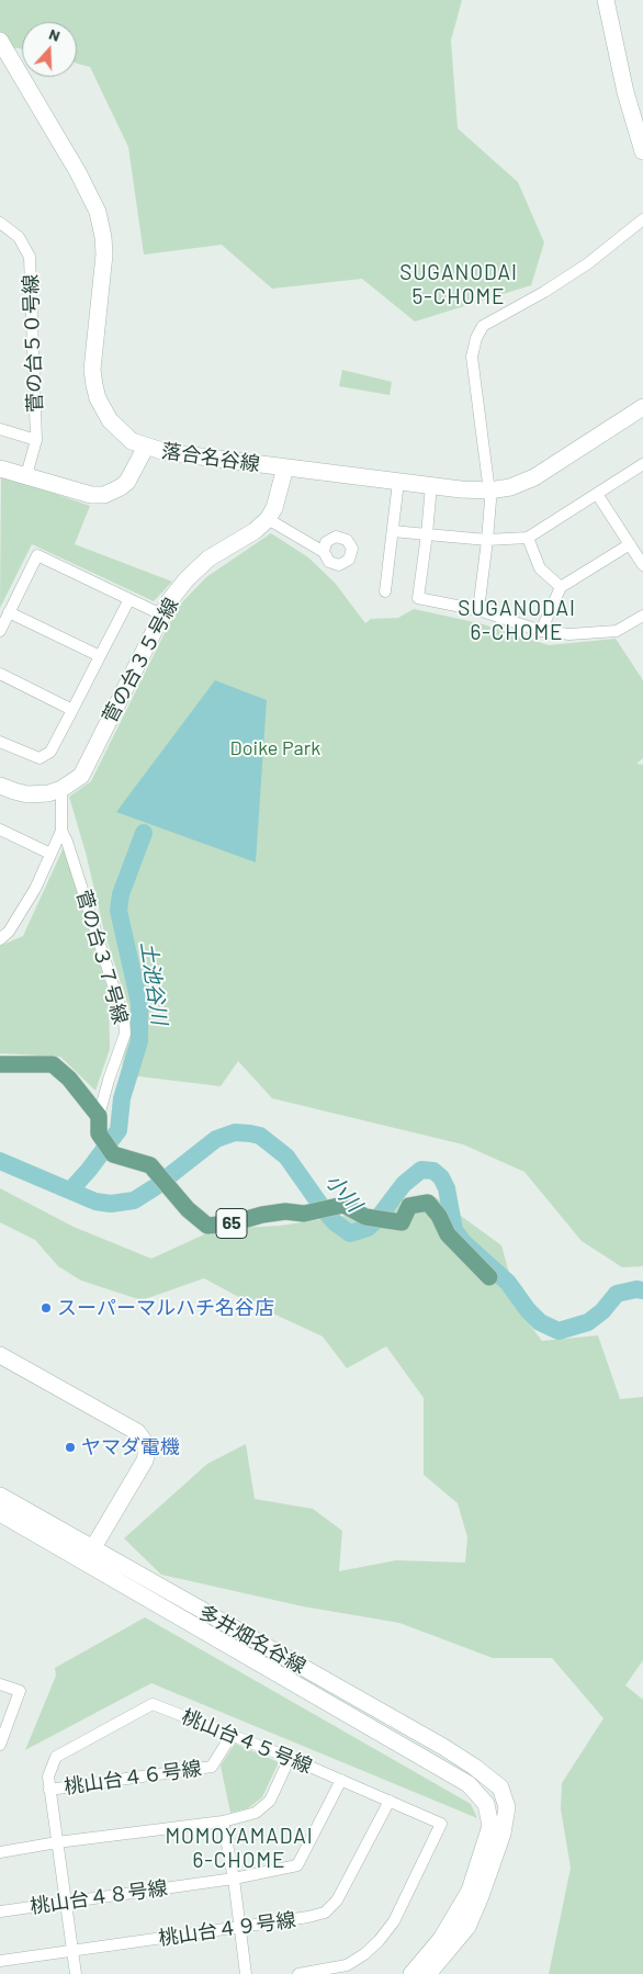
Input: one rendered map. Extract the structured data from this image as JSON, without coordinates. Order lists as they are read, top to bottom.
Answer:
{
  "streets": {
    "main road": ["65"],
    "street": [
      "菅の台５０号線",
      "落合名谷線",
      "菅の台３５号線",
      "菅の台３７号線",
      "多井畑名谷線",
      "桃山台４５号線",
      "桃山台４６号線",
      "桃山台４８号線",
      "桃山台４９号線"
    ]
  },
  "crossings": [
    ["落合名谷線", "菅の台３５号線"],
    ["菅の台３７号線", "65"],
    ["桃山台４５号線", "桃山台４６号線"],
    ["桃山台４５号線", "桃山台４８号線"],
    ["桃山台４５号線", "桃山台４９号線"]
  ],
  "districts": ["SUGANODAI 5-CHOME", "SUGANODAI 6-CHOME", "MOMOYAMADAI 6-CHOME"],
  "water": ["土池谷川", "小川"],
  "parks": ["Doike Park"],
  "places": ["スーパーマルハチ名谷店", "ヤマダ電機"],
  "north": "top"
}
